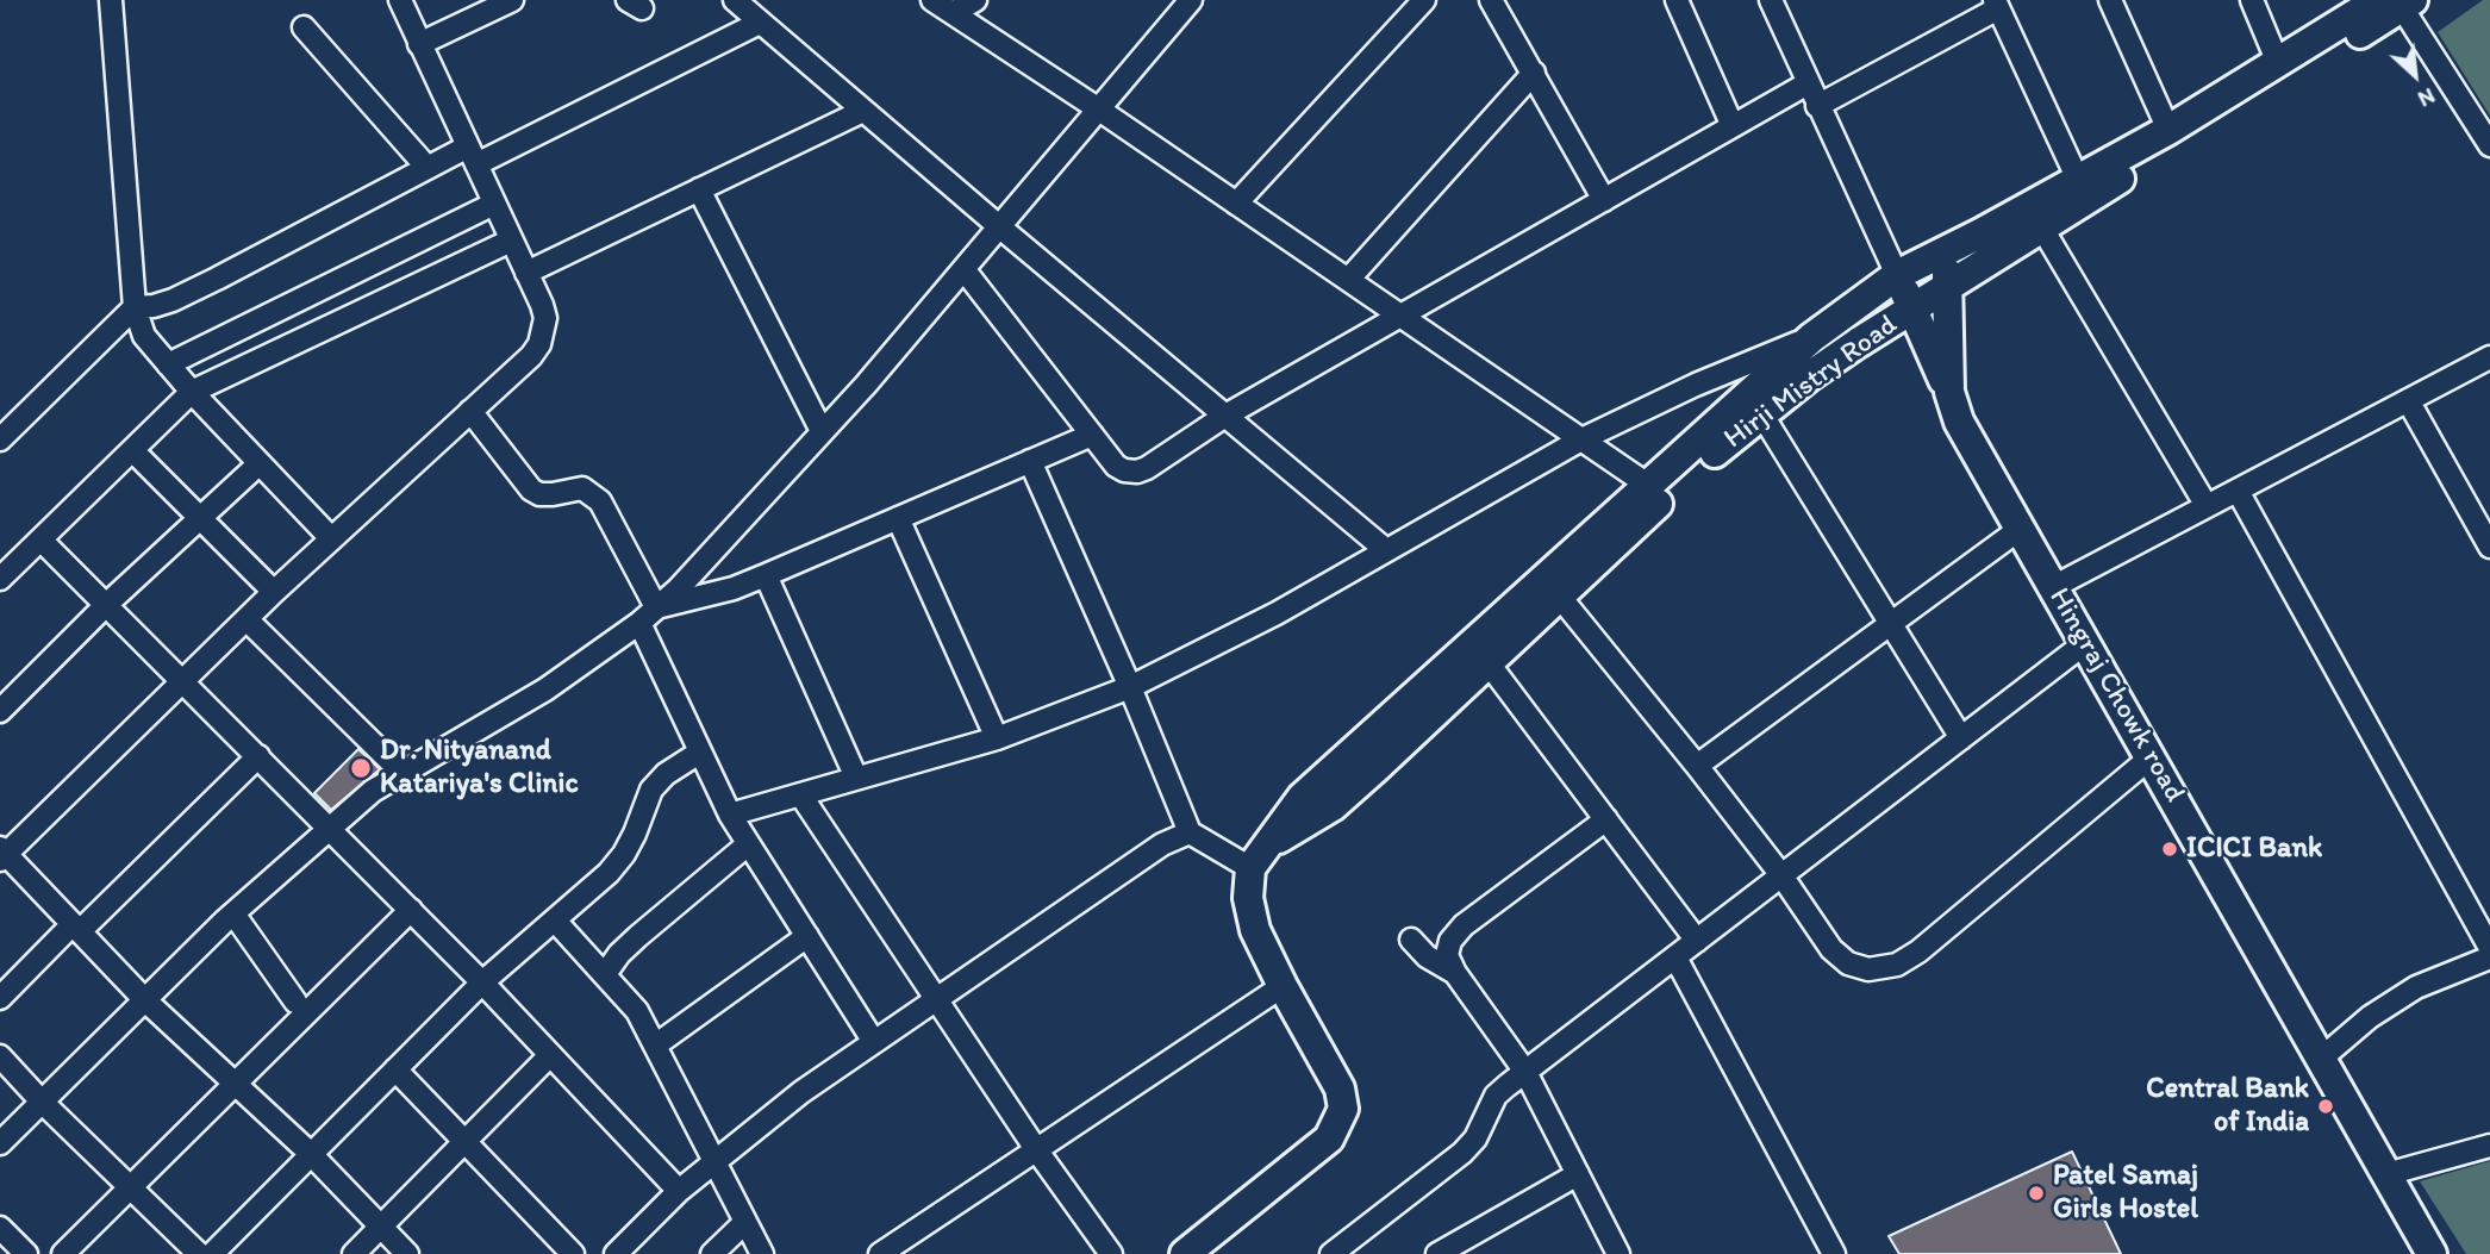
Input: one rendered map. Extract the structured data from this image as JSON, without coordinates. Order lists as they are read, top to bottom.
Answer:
{
  "streets": {
    "main road": ["Hirji Mistry Road", "Hingraj Chowk road"]
  },
  "crossings": [
    ["Hirji Mistry Road", "Hingraj Chowk road"]
  ],
  "places": [
    "Dr. Nityanand Katariya's Clinic",
    "ICICI Bank",
    "Central Bank of India",
    "Patel Samaj Girls Hostel"
  ],
  "north": "bottom right"
}
